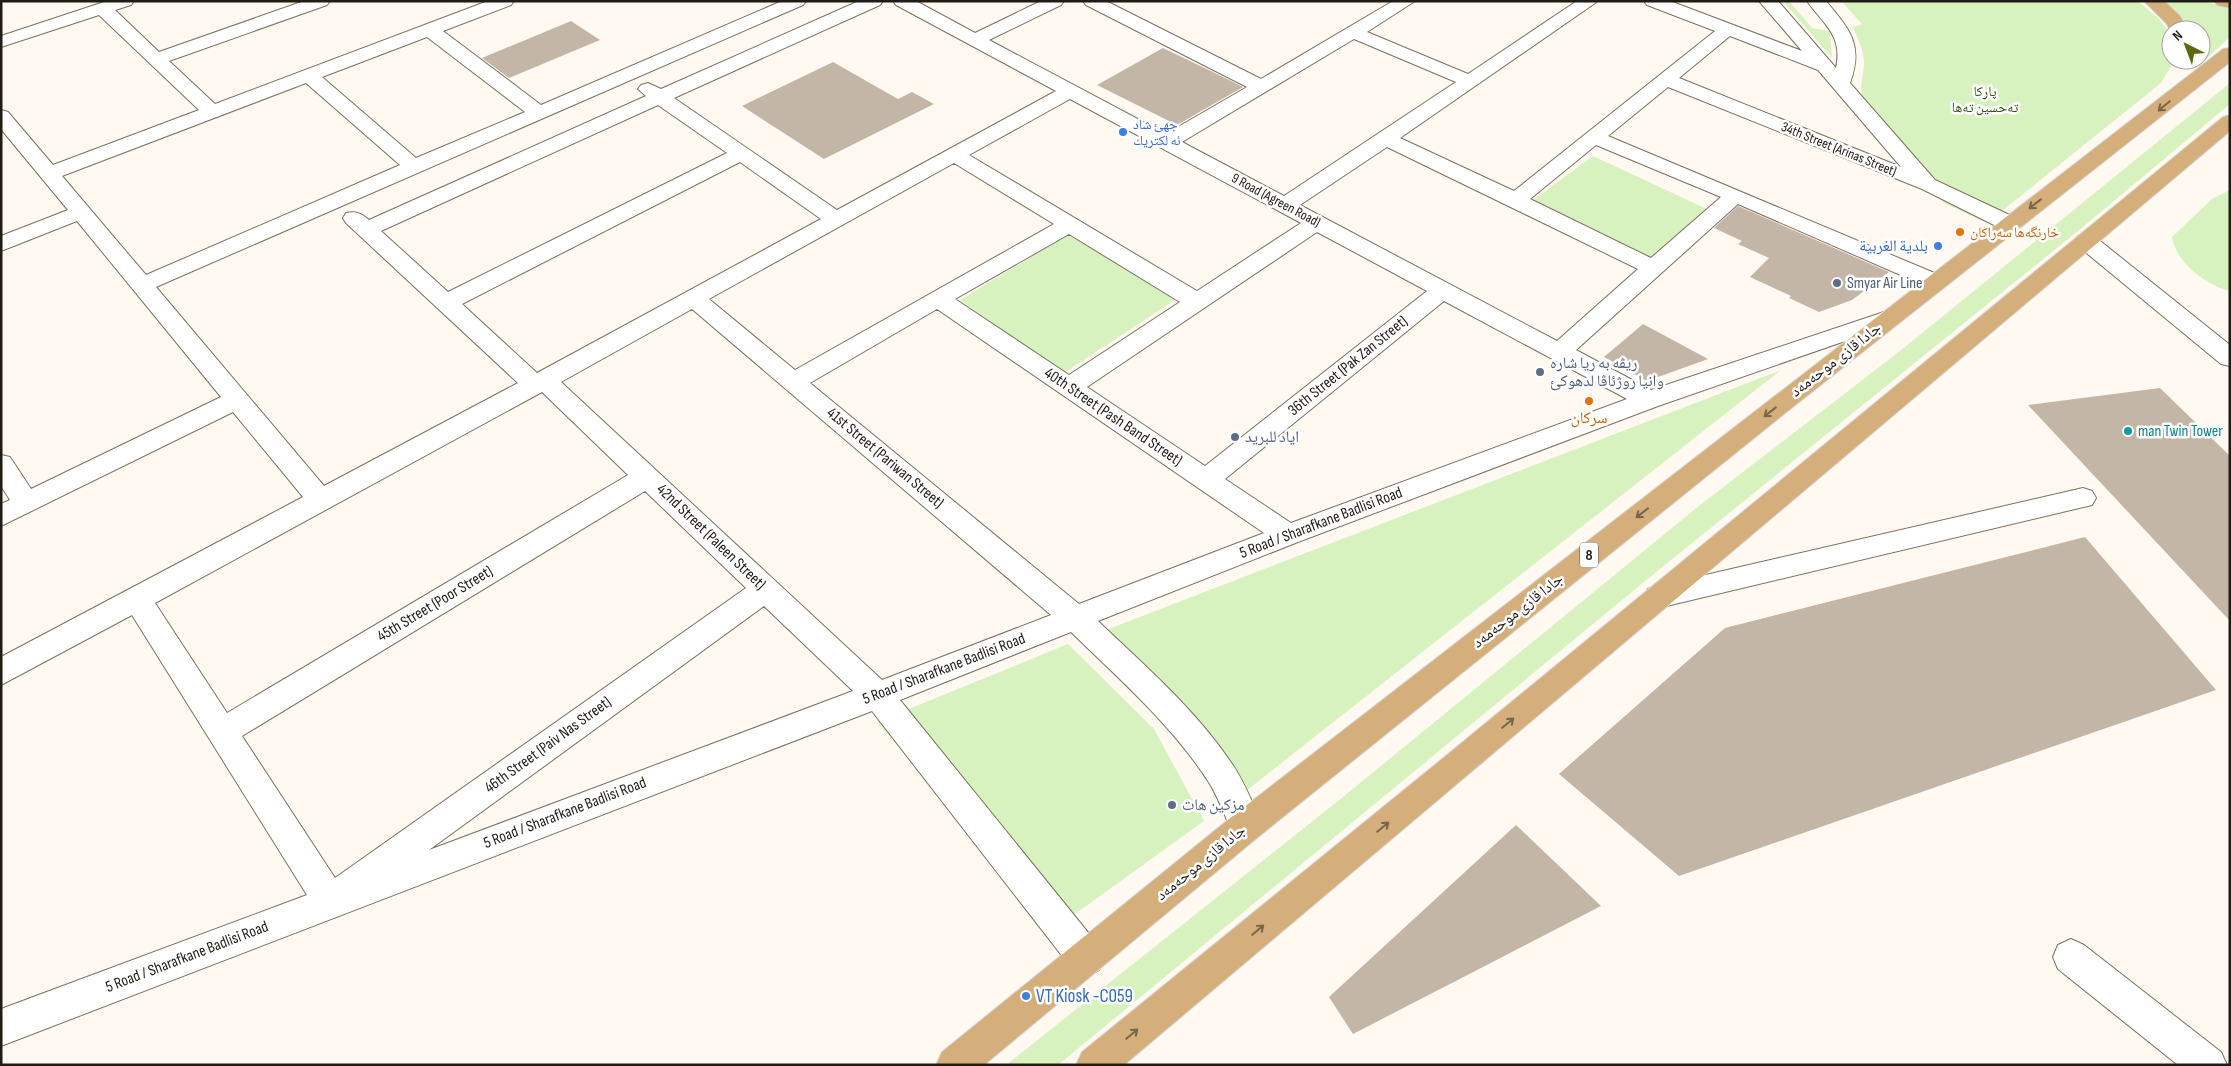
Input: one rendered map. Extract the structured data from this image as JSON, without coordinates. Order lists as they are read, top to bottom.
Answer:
{
  "streets": {
    "main road": ["جادا قازی موحەمەد", "8"],
    "street": [
      "34th Street (Arinas Street)",
      "9 Road (Agreen Road)",
      "36th Street (Pak Zan Street)",
      "40th Street (Pash Band Street)",
      "41st Street (Pariwan Street)",
      "5 Road / Sharafkane Badlisi Road",
      "42nd Street (Paleen Street)",
      "45th Street (Poor Street)",
      "46th Street (Paiv Nas Street)"
    ]
  },
  "crossings": [
    ["34th Street (Arinas Street)", "جادا قازی موحەمەد"],
    ["9 Road (Agreen Road)", "36th Street (Pak Zan Street)"],
    ["9 Road (Agreen Road)", "5 Road / Sharafkane Badlisi Road"],
    ["جادا قازی موحەمەد", "41st Street (Pariwan Street)"],
    ["جادا قازی موحەمەد", "5 Road / Sharafkane Badlisi Road"],
    ["جادا قازی موحەمەد", "42nd Street (Paleen Street)"],
    ["36th Street (Pak Zan Street)", "40th Street (Pash Band Street)"],
    ["40th Street (Pash Band Street)", "5 Road / Sharafkane Badlisi Road"],
    ["41st Street (Pariwan Street)", "5 Road / Sharafkane Badlisi Road"],
    ["5 Road / Sharafkane Badlisi Road", "42nd Street (Paleen Street)"],
    ["5 Road / Sharafkane Badlisi Road", "46th Street (Paiv Nas Street)"],
    ["42nd Street (Paleen Street)", "45th Street (Poor Street)"],
    ["42nd Street (Paleen Street)", "46th Street (Paiv Nas Street)"]
  ],
  "parks": ["پارکا تەحسین تەها"],
  "places": [
    "جهئ شاد ئه لكتريك",
    "خارنگەها سەراکان",
    "بلدية الغربية",
    "Smyar Air Line",
    "ريڤه به ريا شاره وانيا روژئاڤا لدهوكئ",
    "سركان",
    "man Twin Tower",
    "اياد للبريد",
    "مزكين هات",
    "VT Kiosk -C059"
  ],
  "north": "top left"
}
